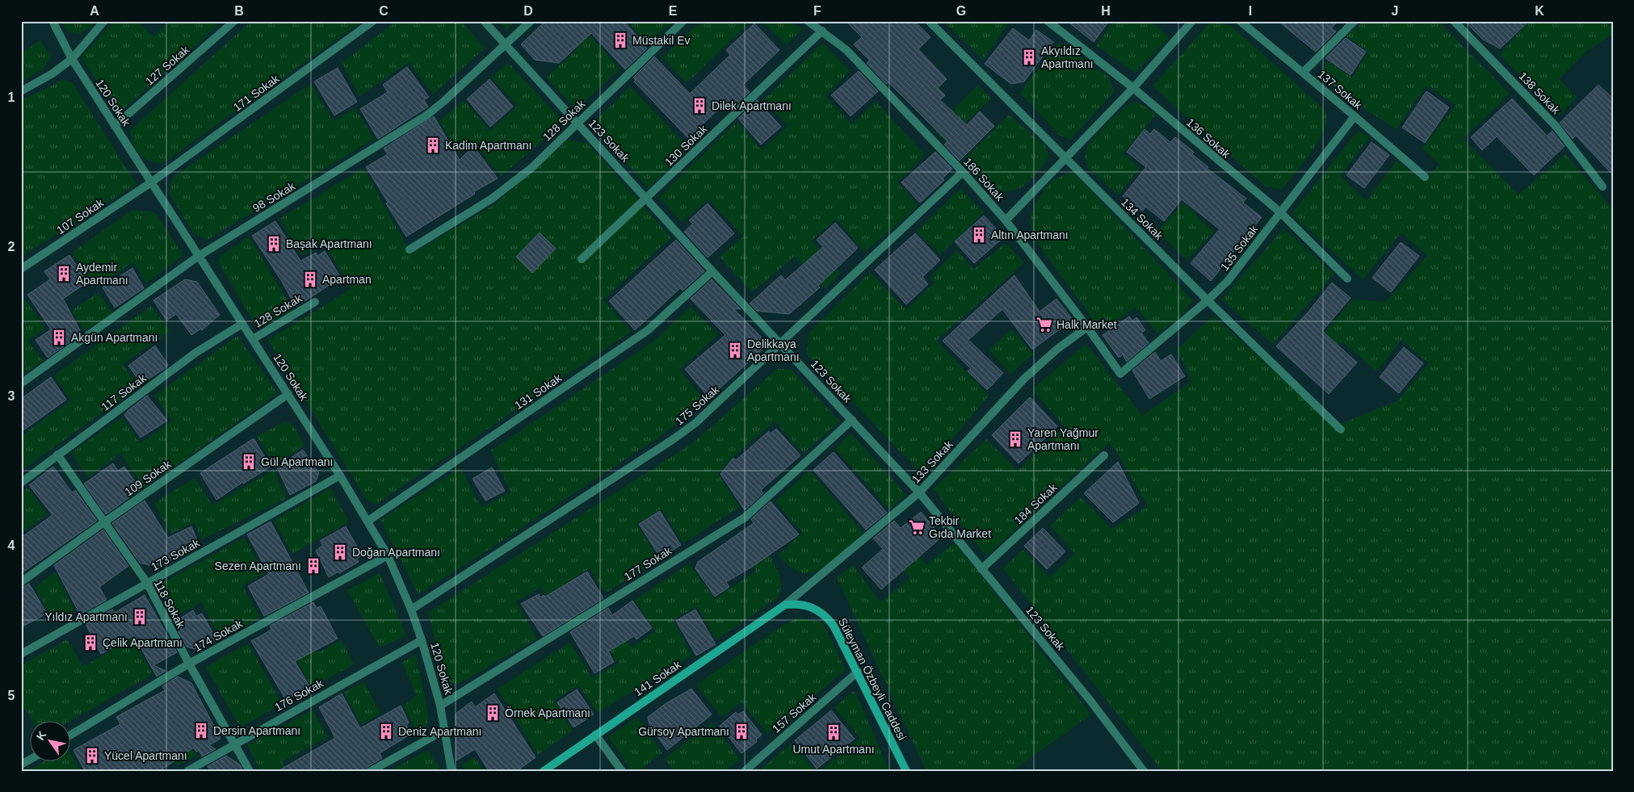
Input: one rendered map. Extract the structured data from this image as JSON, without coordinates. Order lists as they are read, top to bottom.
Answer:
{
  "streets": {
    "street": [
      "127 Sokak",
      "137 Sokak",
      "171 Sokak",
      "138 Sokak",
      "120 Sokak",
      "128 Sokak",
      "136 Sokak",
      "123 Sokak",
      "130 Sokak",
      "186 Sokak",
      "98 Sokak",
      "107 Sokak",
      "134 Sokak",
      "135 Sokak",
      "131 Sokak",
      "117 Sokak",
      "175 Sokak",
      "133 Sokak",
      "109 Sokak",
      "184 Sokak",
      "173 Sokak",
      "177 Sokak",
      "118 Sokak",
      "174 Sokak",
      "141 Sokak",
      "Süleyman Özbeyli Caddesi",
      "176 Sokak",
      "157 Sokak"
    ]
  },
  "crossings": [
    ["127 Sokak", "120 Sokak"],
    ["137 Sokak", "135 Sokak"],
    ["171 Sokak", "120 Sokak"],
    ["171 Sokak", "107 Sokak"],
    ["120 Sokak", "128 Sokak"],
    ["120 Sokak", "98 Sokak"],
    ["120 Sokak", "107 Sokak"],
    ["120 Sokak", "131 Sokak"],
    ["120 Sokak", "117 Sokak"],
    ["120 Sokak", "175 Sokak"],
    ["120 Sokak", "109 Sokak"],
    ["120 Sokak", "173 Sokak"],
    ["120 Sokak", "177 Sokak"],
    ["120 Sokak", "174 Sokak"],
    ["120 Sokak", "176 Sokak"],
    ["128 Sokak", "123 Sokak"],
    ["136 Sokak", "135 Sokak"],
    ["123 Sokak", "130 Sokak"],
    ["123 Sokak", "98 Sokak"],
    ["123 Sokak", "131 Sokak"],
    ["123 Sokak", "175 Sokak"],
    ["123 Sokak", "133 Sokak"],
    ["123 Sokak", "184 Sokak"],
    ["123 Sokak", "177 Sokak"],
    ["130 Sokak", "186 Sokak"],
    ["186 Sokak", "135 Sokak"],
    ["186 Sokak", "175 Sokak"],
    ["186 Sokak", "133 Sokak"],
    ["134 Sokak", "135 Sokak"],
    ["117 Sokak", "118 Sokak"],
    ["133 Sokak", "141 Sokak"],
    ["133 Sokak", "Süleyman Özbeyli Caddesi"],
    ["109 Sokak", "118 Sokak"],
    ["173 Sokak", "118 Sokak"],
    ["118 Sokak", "174 Sokak"],
    ["118 Sokak", "176 Sokak"],
    ["141 Sokak", "Süleyman Özbeyli Caddesi"],
    ["Süleyman Özbeyli Caddesi", "157 Sokak"]
  ],
  "places": {
    "building": [
      "Müstakil Ev",
      "Akyıldız Apartmanı",
      "Dilek Apartmanı",
      "Kadim Apartmanı",
      "Altın Apartmanı",
      "Başak Apartmanı",
      "Aydemir Apartmanı",
      "Apartman",
      "Akgün Apartmanı",
      "Delikkaya Apartmanı",
      "Yaren Yağmur Apartmanı",
      "Gül Apartmanı",
      "Doğan Apartmanı",
      "Sezen Apartmanı",
      "Yıldız Apartmanı",
      "Çelik Apartmanı",
      "Örnek Apartmanı",
      "Dersin Apartmanı",
      "Deniz Apartmanı",
      "Gürsoy Apartmanı",
      "Umut Apartmanı",
      "Yücel Apartmanı"
    ],
    "supermarket": ["Halk Market", "Tekbir Gıda Market"]
  },
  "north": "top left",
  "grid": {
    "columns": [
      "A",
      "B",
      "C",
      "D",
      "E",
      "F",
      "G",
      "H",
      "I",
      "J",
      "K"
    ],
    "rows": [
      "1",
      "2",
      "3",
      "4",
      "5"
    ]
  }
}
